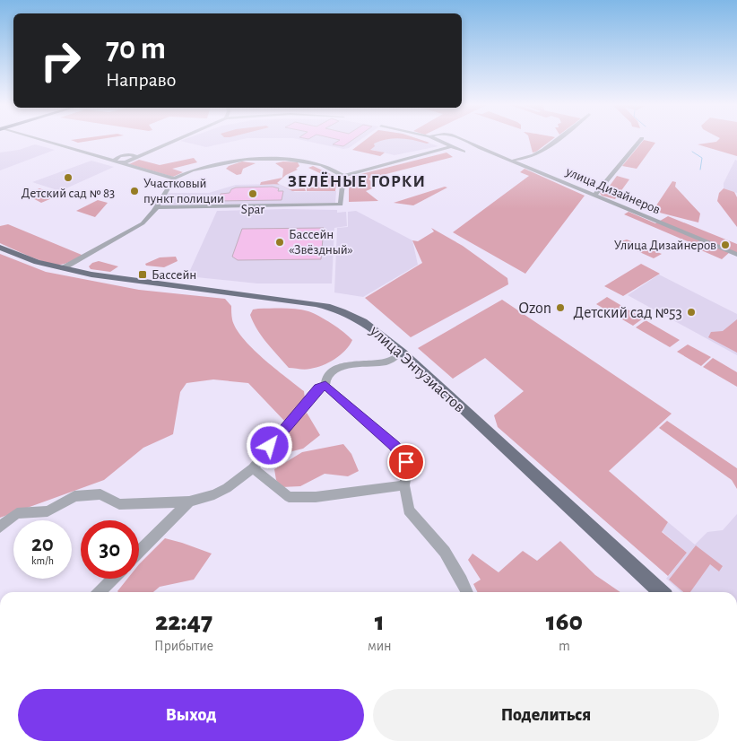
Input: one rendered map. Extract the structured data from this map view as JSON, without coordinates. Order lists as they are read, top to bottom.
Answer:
{
  "streets": {
    "main road": ["улица Энтузиастов"],
    "street": ["улица Дизайнеров"]
  },
  "districts": ["ЗЕЛЁНЫЕ ГОРКИ"],
  "places": {
    "other": [
      "Детский сад № 83",
      "Участковый пункт полиции",
      "Spar",
      "Бассейн «Звёздный»",
      "Улица Дизайнеров",
      "Ozon",
      "Детский сад №53"
    ],
    "transit": ["Бассейн"]
  },
  "page": {
    "turn": ["70 m", "Направо"],
    "speed": "20 km/h",
    "limit": "30",
    "eta": [
      "22:47",
      "Прибытие",
      "1",
      "мин",
      "160",
      "m"
    ],
    "buttons": ["Выход", "Поделиться"]
  }
}
